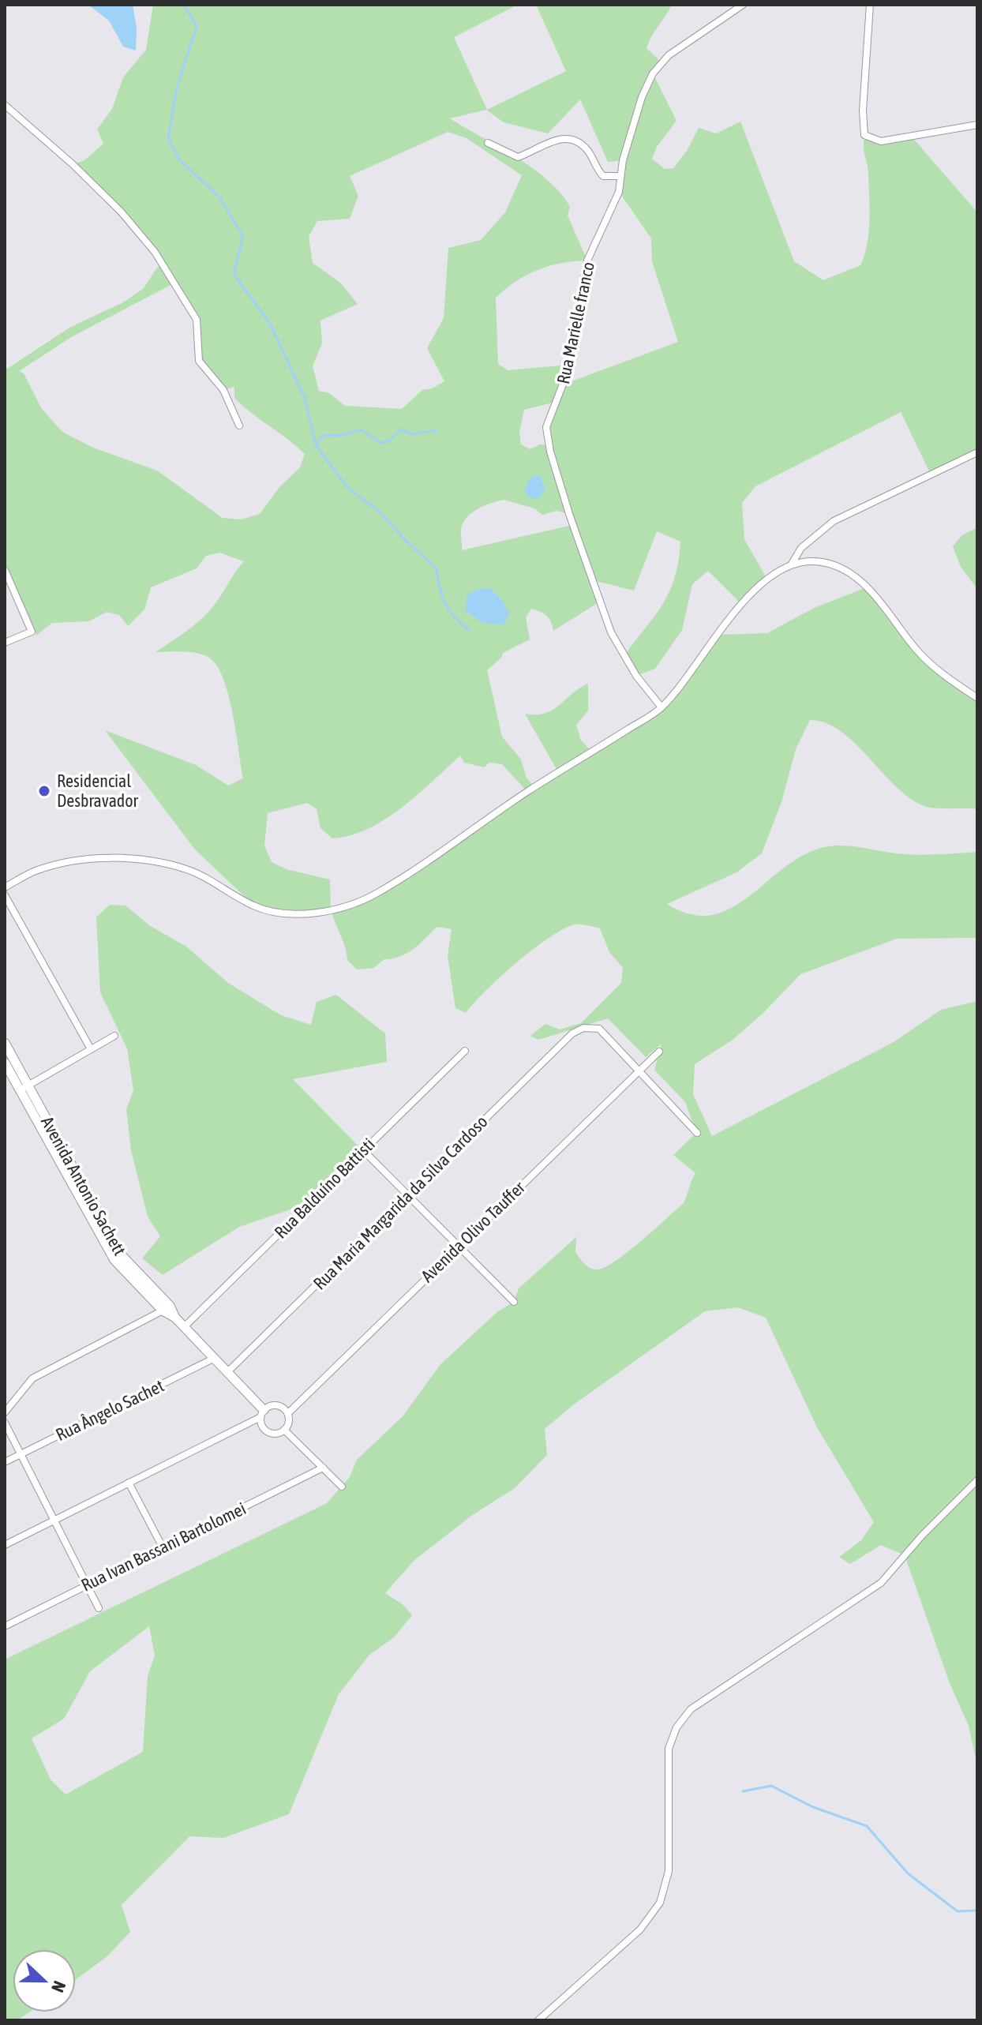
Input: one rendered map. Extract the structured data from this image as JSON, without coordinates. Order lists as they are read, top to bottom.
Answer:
{
  "streets": {
    "street": [
      "Rua Marielle franco",
      "Avenida Antonio Sachett",
      "Rua Balduíno Battisti",
      "Rua Maria Margarida da Silva Cardoso",
      "Avenida Olivo Tauffer",
      "Rua Ângelo Sachet",
      "Rua Ivan Bassani Bartolomei"
    ]
  },
  "crossings": [
    ["Avenida Antonio Sachett", "Rua Balduíno Battisti"],
    ["Avenida Antonio Sachett", "Rua Maria Margarida da Silva Cardoso"],
    ["Avenida Antonio Sachett", "Avenida Olivo Tauffer"],
    ["Avenida Antonio Sachett", "Rua Ângelo Sachet"],
    ["Rua Maria Margarida da Silva Cardoso", "Avenida Olivo Tauffer"]
  ],
  "places": ["Residencial Desbravador"],
  "north": "right"
}
